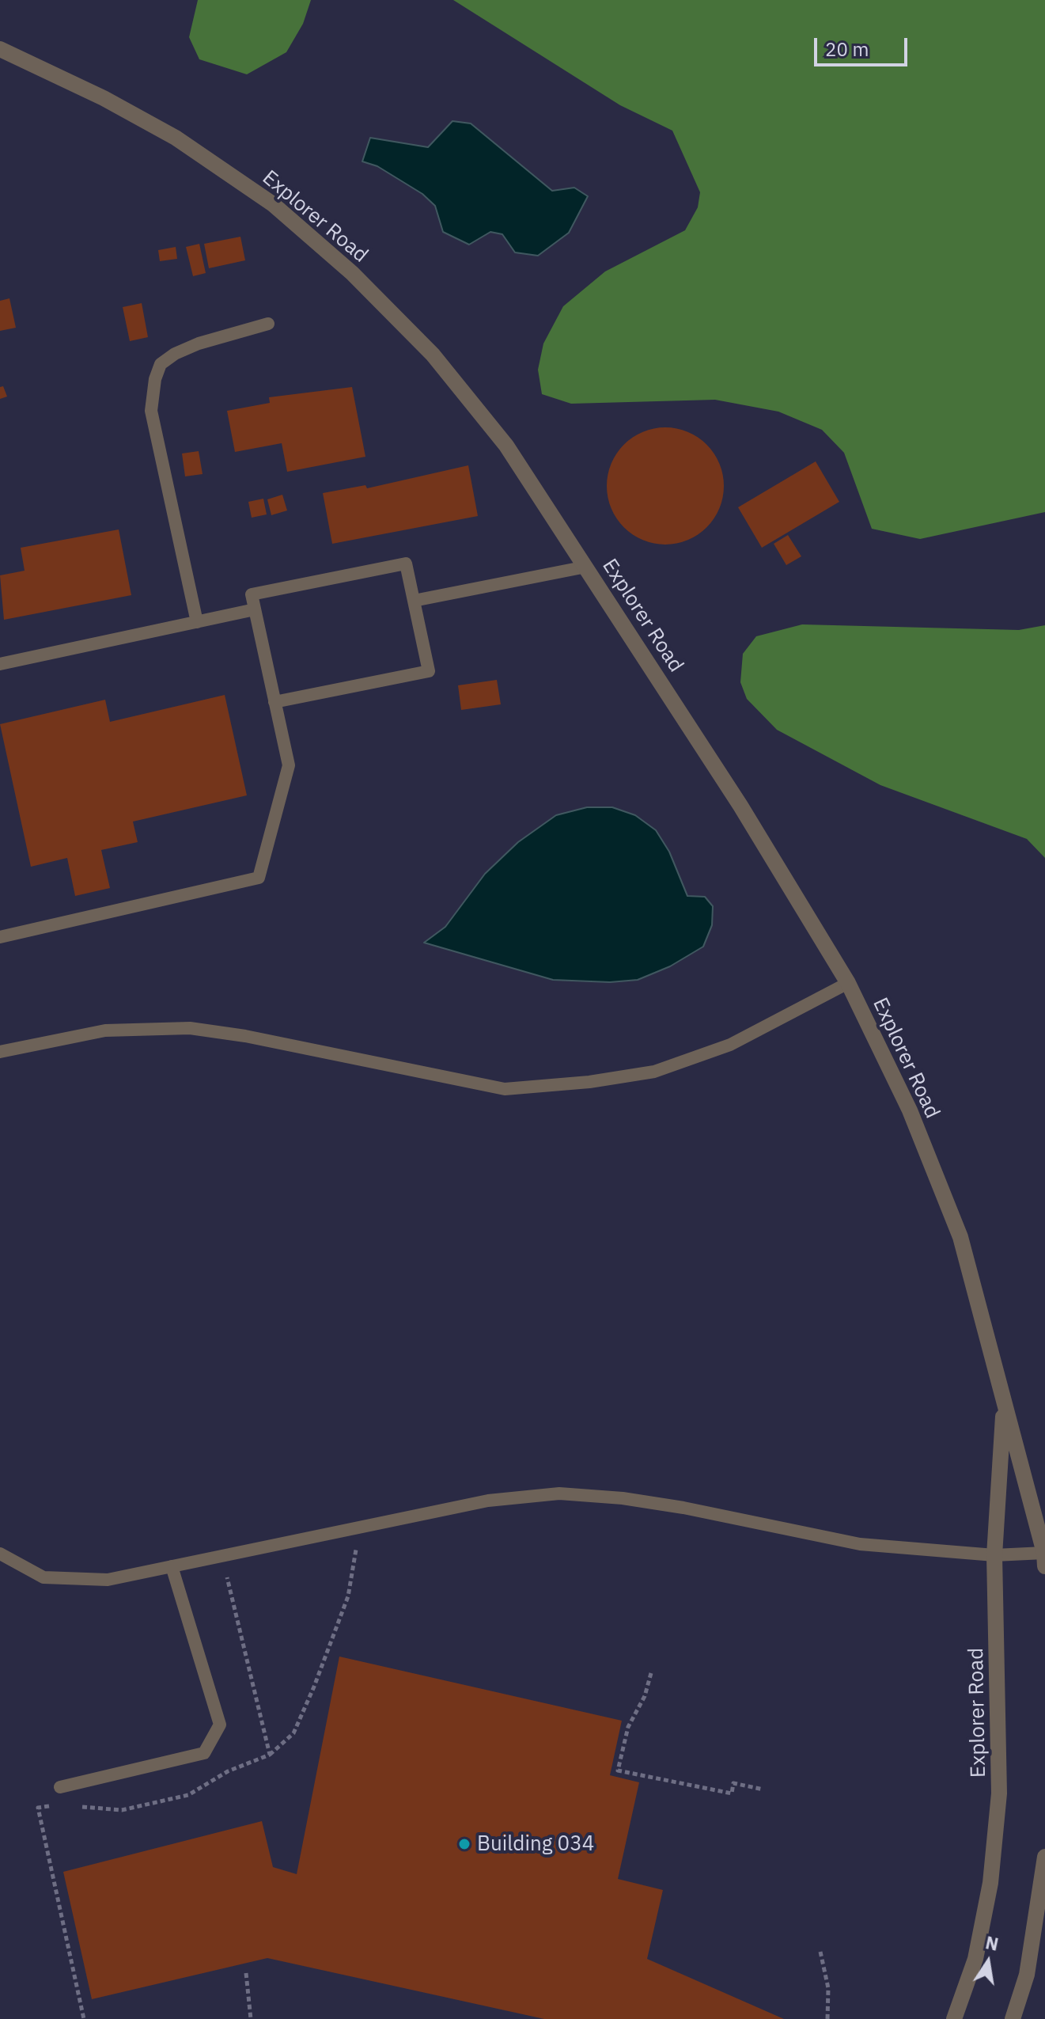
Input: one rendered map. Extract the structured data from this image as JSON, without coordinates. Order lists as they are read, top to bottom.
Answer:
{
  "streets": {
    "street": ["Explorer Road"]
  },
  "places": ["Building 034"],
  "scale_bar": "20 m",
  "north": "top"
}
